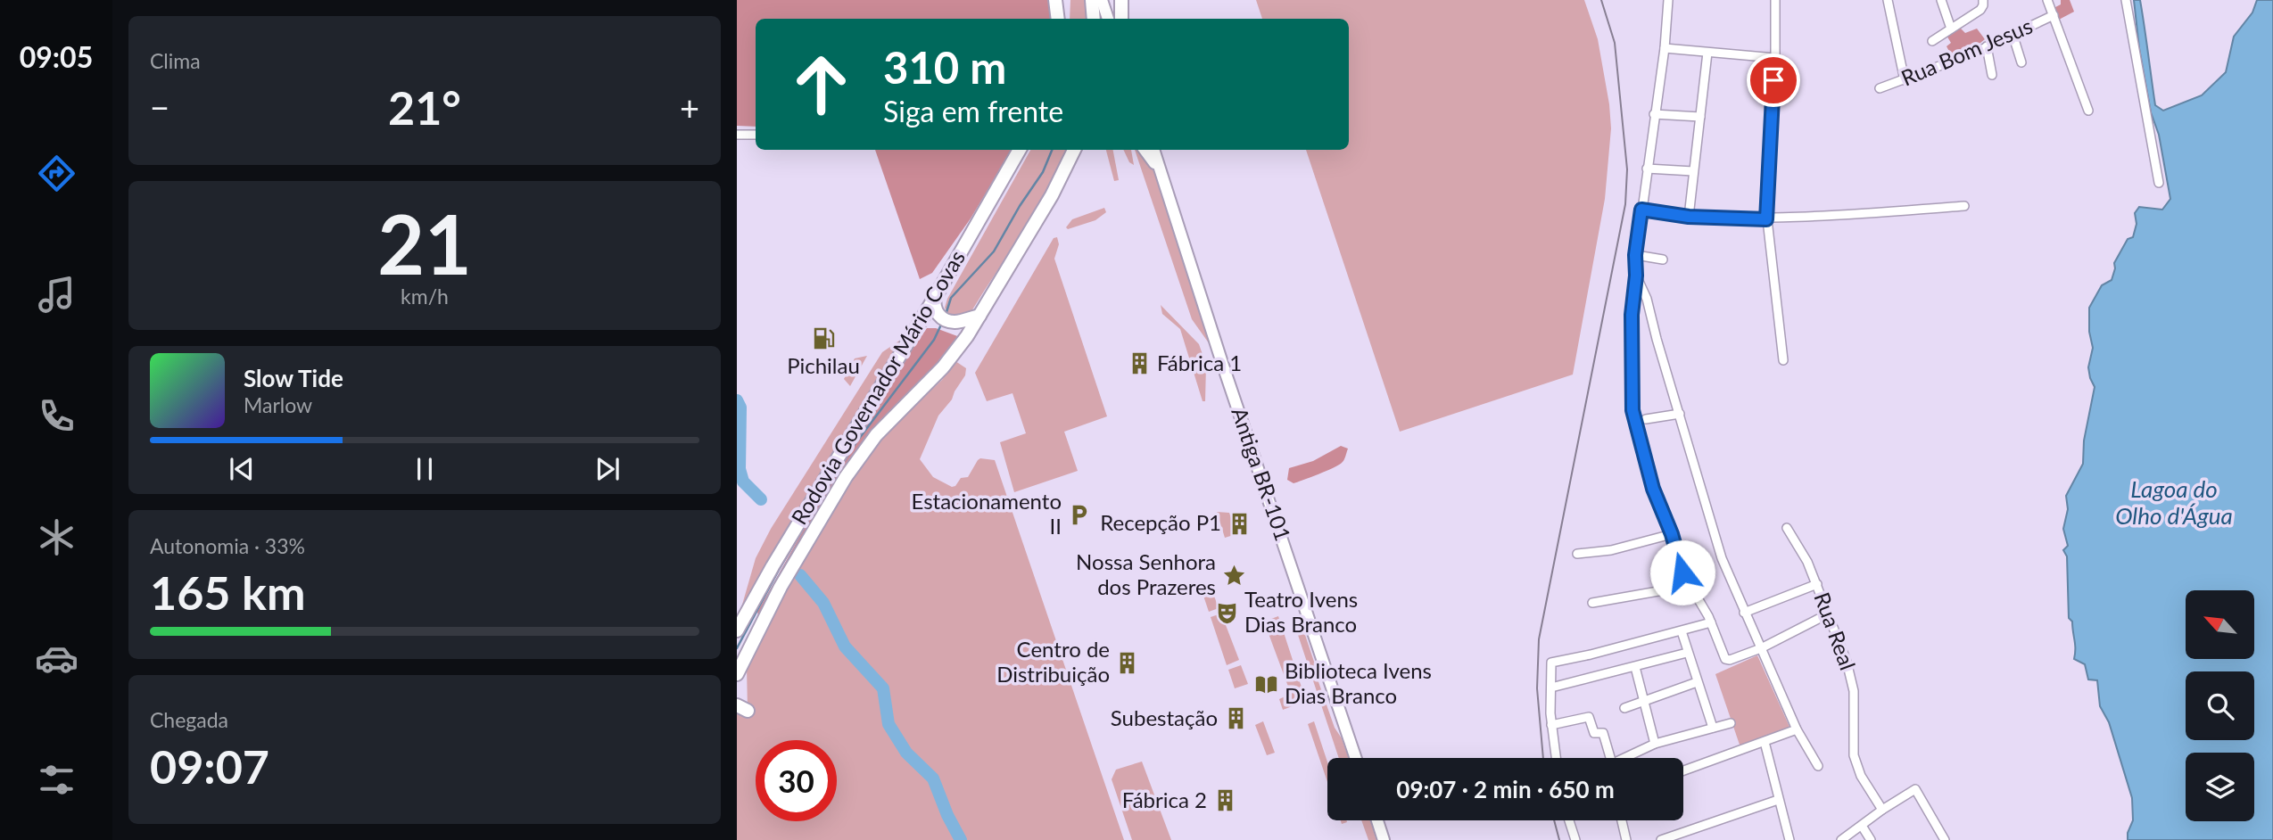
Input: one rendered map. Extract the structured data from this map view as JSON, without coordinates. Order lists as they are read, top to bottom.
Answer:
{
  "streets": {
    "highway": ["Rodovia Governador Mário Covas"],
    "main road": ["Antiga BR-101"],
    "street": ["Rua Bom Jesus", "Rua Real"]
  },
  "water": ["Lagoa do Olho d'Água"],
  "places": {
    "fuel station": ["Pichilau"],
    "building": [
      "Fábrica 1",
      "Recepção P1",
      "Centro de Distribuição",
      "Subestação",
      "Fábrica 2"
    ],
    "parking": ["Estacionamento II"],
    "place": ["Nossa Senhora dos Prazeres"],
    "theatre": ["Teatro Ivens Dias Branco"],
    "library": ["Biblioteca Ivens Dias Branco"]
  },
  "north": "top left",
  "page": {
    "tabs": "09:05",
    "tile": [
      "Clima",
      ["21", "km/h"],
      ["Autonomia · 33%", "165 km"],
      ["Chegada", "09:07"]
    ],
    "turn": ["310 m", "Siga em frente"],
    "heat": ["−", "21°", "+"],
    "song": ["Slow Tide", "Marlow"],
    "limit": "30",
    "trip": "09:07 · 2 min · 650 m"
  }
}
